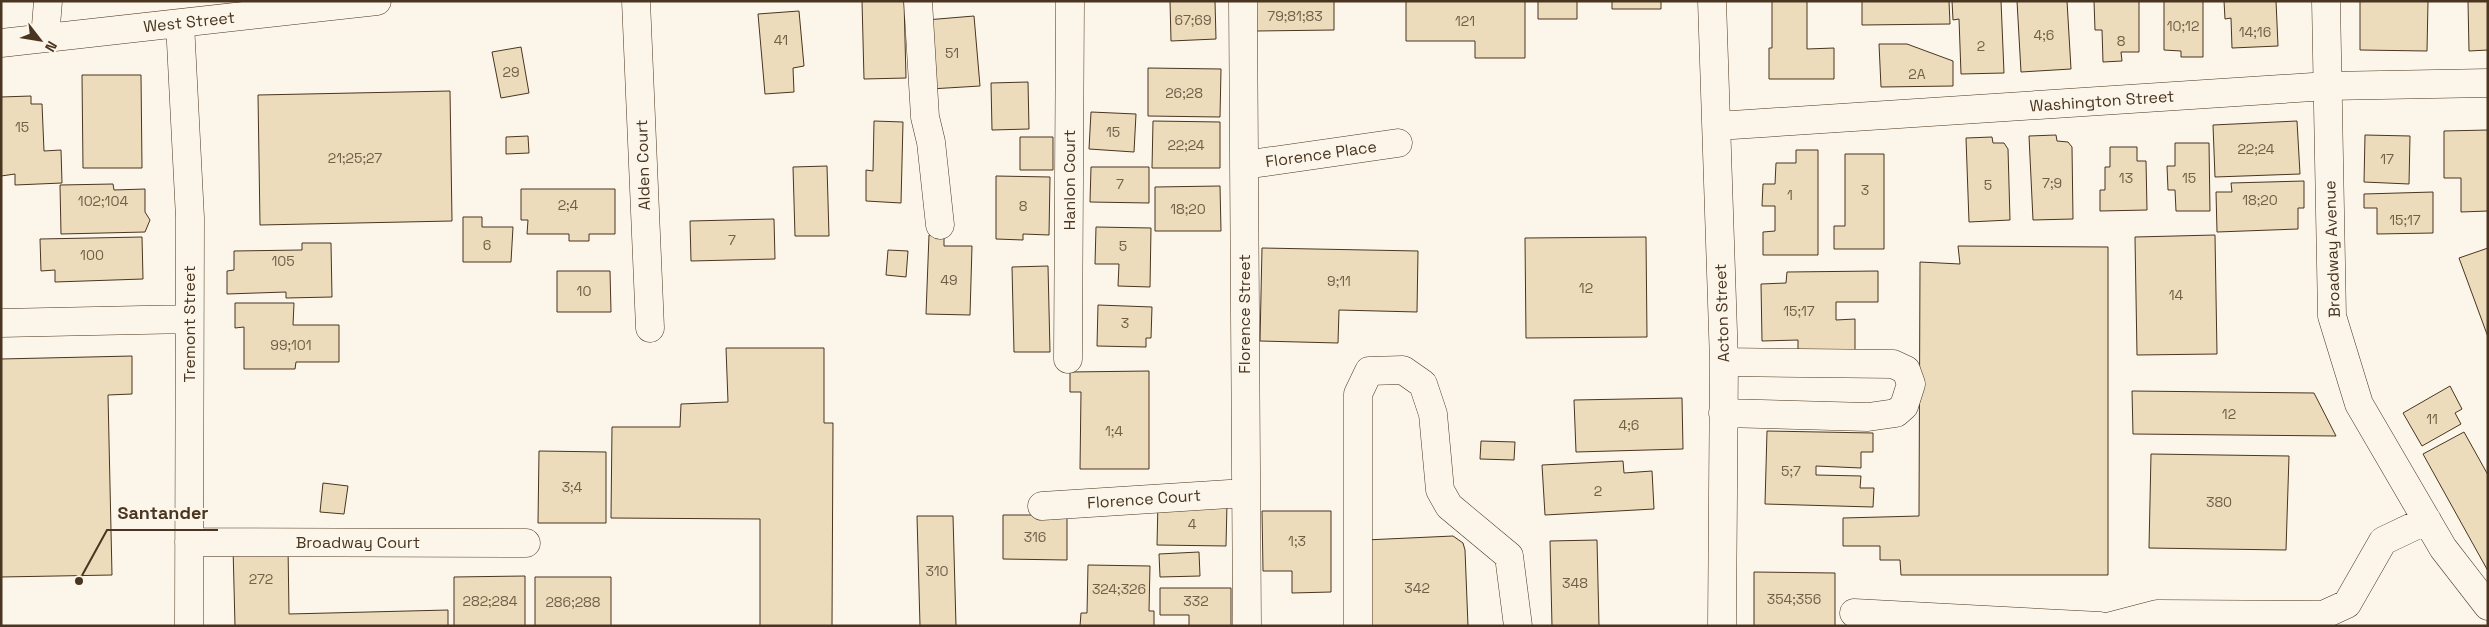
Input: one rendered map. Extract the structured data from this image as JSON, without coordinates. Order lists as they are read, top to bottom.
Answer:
{
  "streets": {
    "street": [
      "West Street",
      "Washington Street",
      "Florence Place",
      "Alden Court",
      "Hanlon Court",
      "Broadway Avenue",
      "Acton Street",
      "Florence Street",
      "Tremont Street",
      "Florence Court",
      "Broadway Court"
    ]
  },
  "crossings": [
    ["West Street", "Tremont Street"],
    ["Washington Street", "Broadway Avenue"],
    ["Washington Street", "Acton Street"],
    ["Florence Place", "Florence Street"],
    ["Florence Street", "Florence Court"],
    ["Tremont Street", "Broadway Court"]
  ],
  "places": ["Santander"],
  "house_numbers": [
    "79;81;83",
    "67;69",
    "121",
    "10;12",
    "14;16",
    "4;6",
    "41",
    "8",
    "2",
    "51",
    "29",
    "2A",
    "26;28",
    "15",
    "15",
    "22;24",
    "22;24",
    "21;25;27",
    "17",
    "13",
    "15",
    "7;9",
    "7",
    "5",
    "3",
    "1",
    "18;20",
    "102;104",
    "2;4",
    "8",
    "18;20",
    "15;17",
    "7",
    "6",
    "5",
    "100",
    "105",
    "49",
    "9;11",
    "12",
    "10",
    "14",
    "15;17",
    "3",
    "99;101",
    "12",
    "11",
    "4;6",
    "1;4",
    "5;7",
    "3;4",
    "2",
    "380",
    "4",
    "316",
    "1;3",
    "310",
    "272",
    "348",
    "342",
    "324;326",
    "354;356",
    "282;284",
    "332",
    "286;288"
  ],
  "north": "bottom right"
}
